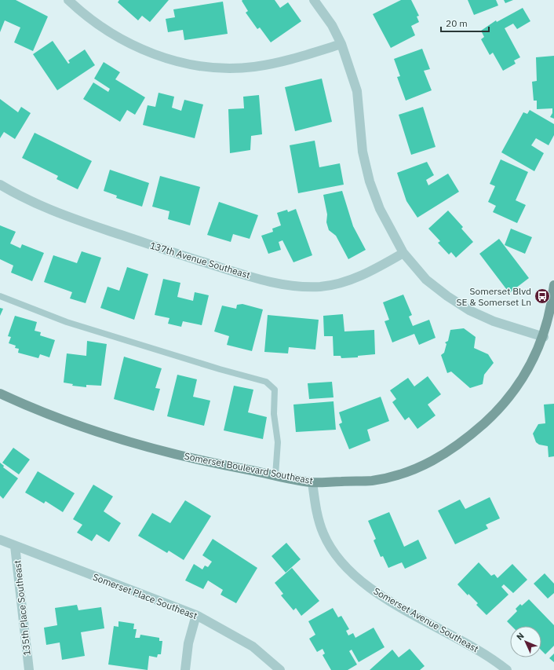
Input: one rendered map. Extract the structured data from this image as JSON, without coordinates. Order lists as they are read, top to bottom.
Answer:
{
  "streets": {
    "street": [
      "137th Avenue Southeast",
      "Somerset Boulevard Southeast",
      "Somerset Place Southeast",
      "135th Place Southeast",
      "Somerset Avenue Southeast"
    ]
  },
  "crossings": [
    ["Somerset Boulevard Southeast", "Somerset Avenue Southeast"],
    ["Somerset Place Southeast", "135th Place Southeast"]
  ],
  "places": {
    "bus stop": ["Somerset Blvd SE & Somerset Ln"]
  },
  "scale_bar": "20 m",
  "north": "top left"
}
